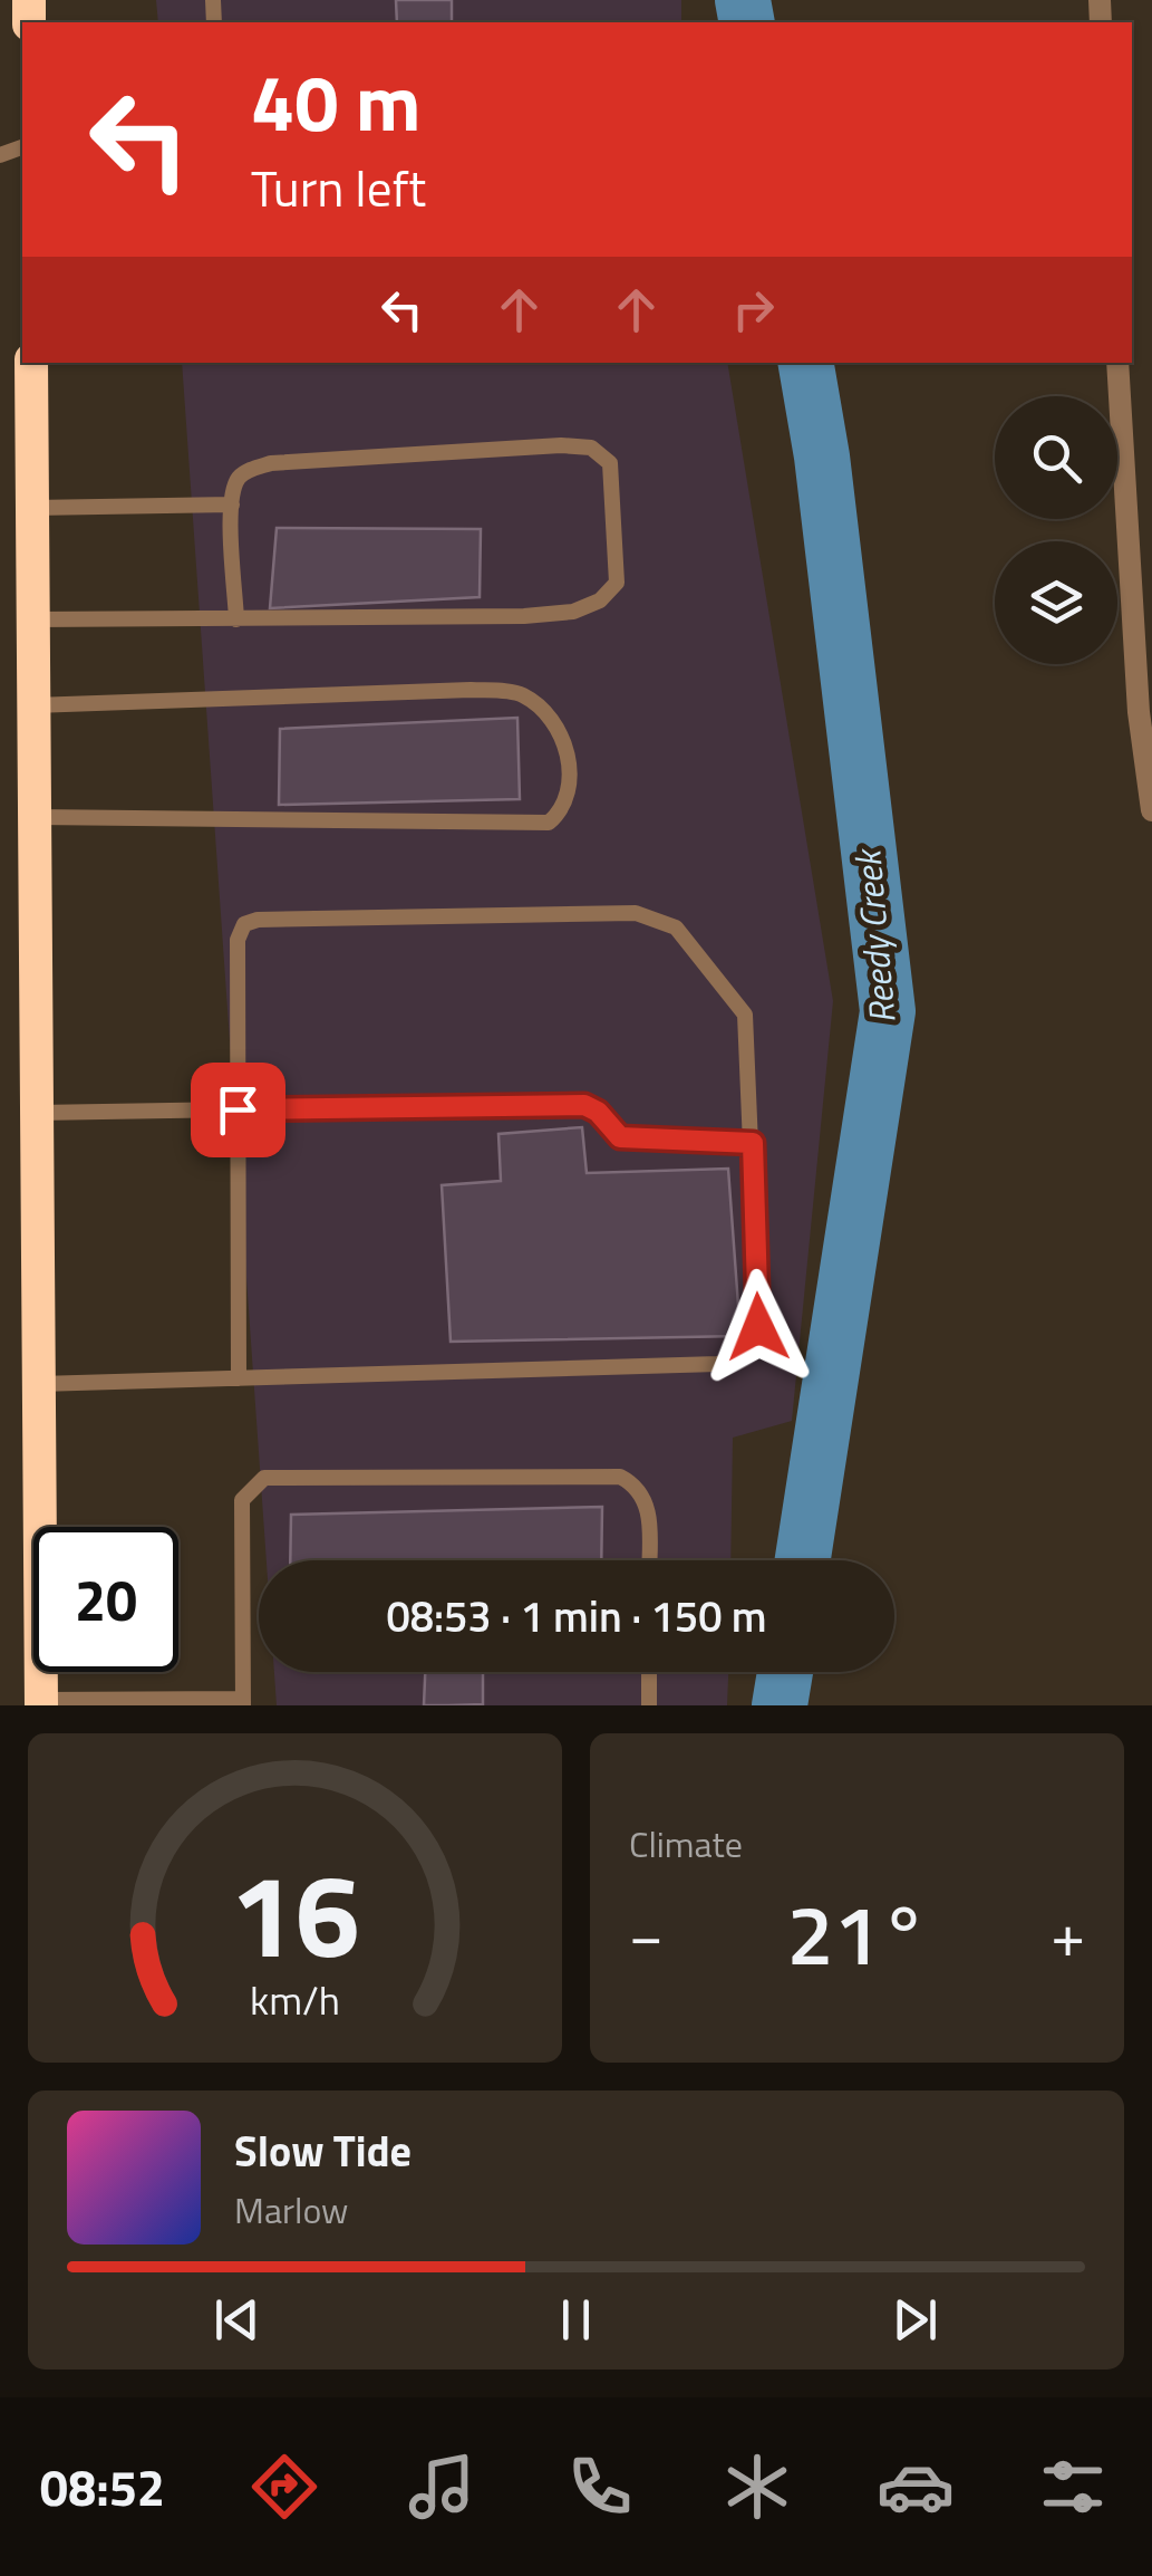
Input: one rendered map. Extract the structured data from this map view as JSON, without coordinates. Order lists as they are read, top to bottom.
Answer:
{
  "water": ["Reedy Creek"],
  "page": {
    "turn": ["40 m", "Turn left"],
    "limit": "20",
    "trip": "08:53 · 1 min · 150 m",
    "tile": "Climate",
    "heat": ["−", "21°", "+"],
    "song": ["Slow Tide", "Marlow"],
    "tabs": "08:52",
    "gauge": ["16", "km/h"]
  }
}
